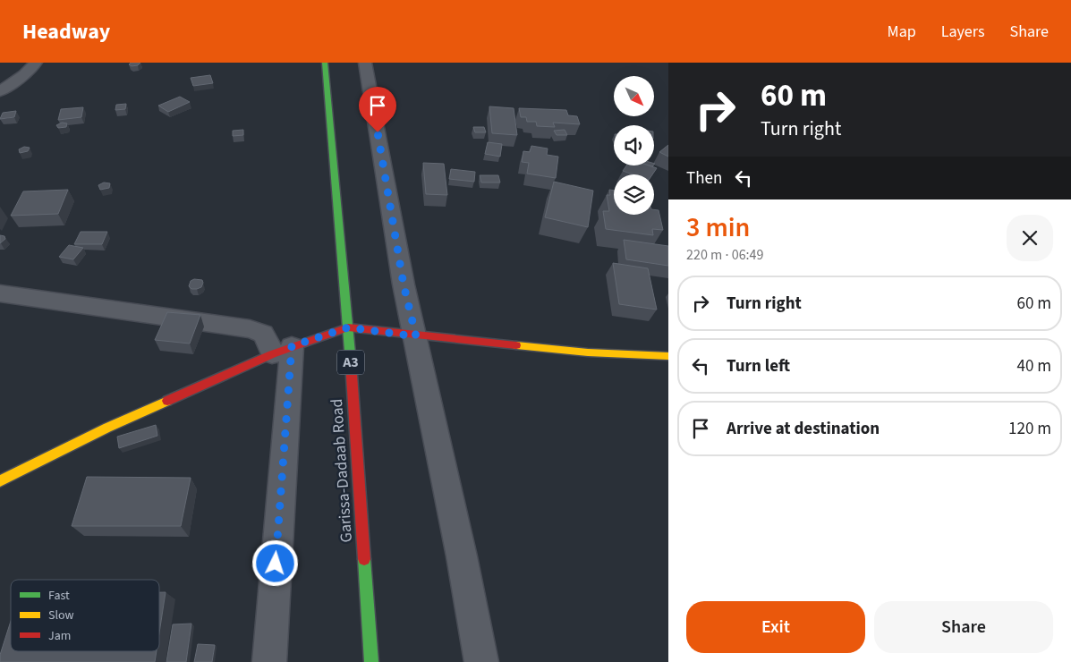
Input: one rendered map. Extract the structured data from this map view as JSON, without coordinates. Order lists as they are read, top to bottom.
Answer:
{
  "streets": {
    "main road": ["A3", "Garissa-Dadaab Road"]
  },
  "legend": ["Fast", "Slow", "Jam"],
  "north": "bottom right",
  "page": {
    "header": "Headway",
    "nav": ["Map", "Layers", "Share"],
    "turn": ["60 m", "Turn right"],
    "then": "Then",
    "heading": ["3 min", "220 m · 06:49"],
    "list": [
      {
        "name": "Turn right",
        "value": "60 m"
      },
      {
        "name": "Turn left",
        "value": "40 m"
      },
      {
        "name": "Arrive at destination",
        "value": "120 m"
      }
    ],
    "buttons": ["Exit", "Share"]
  }
}
